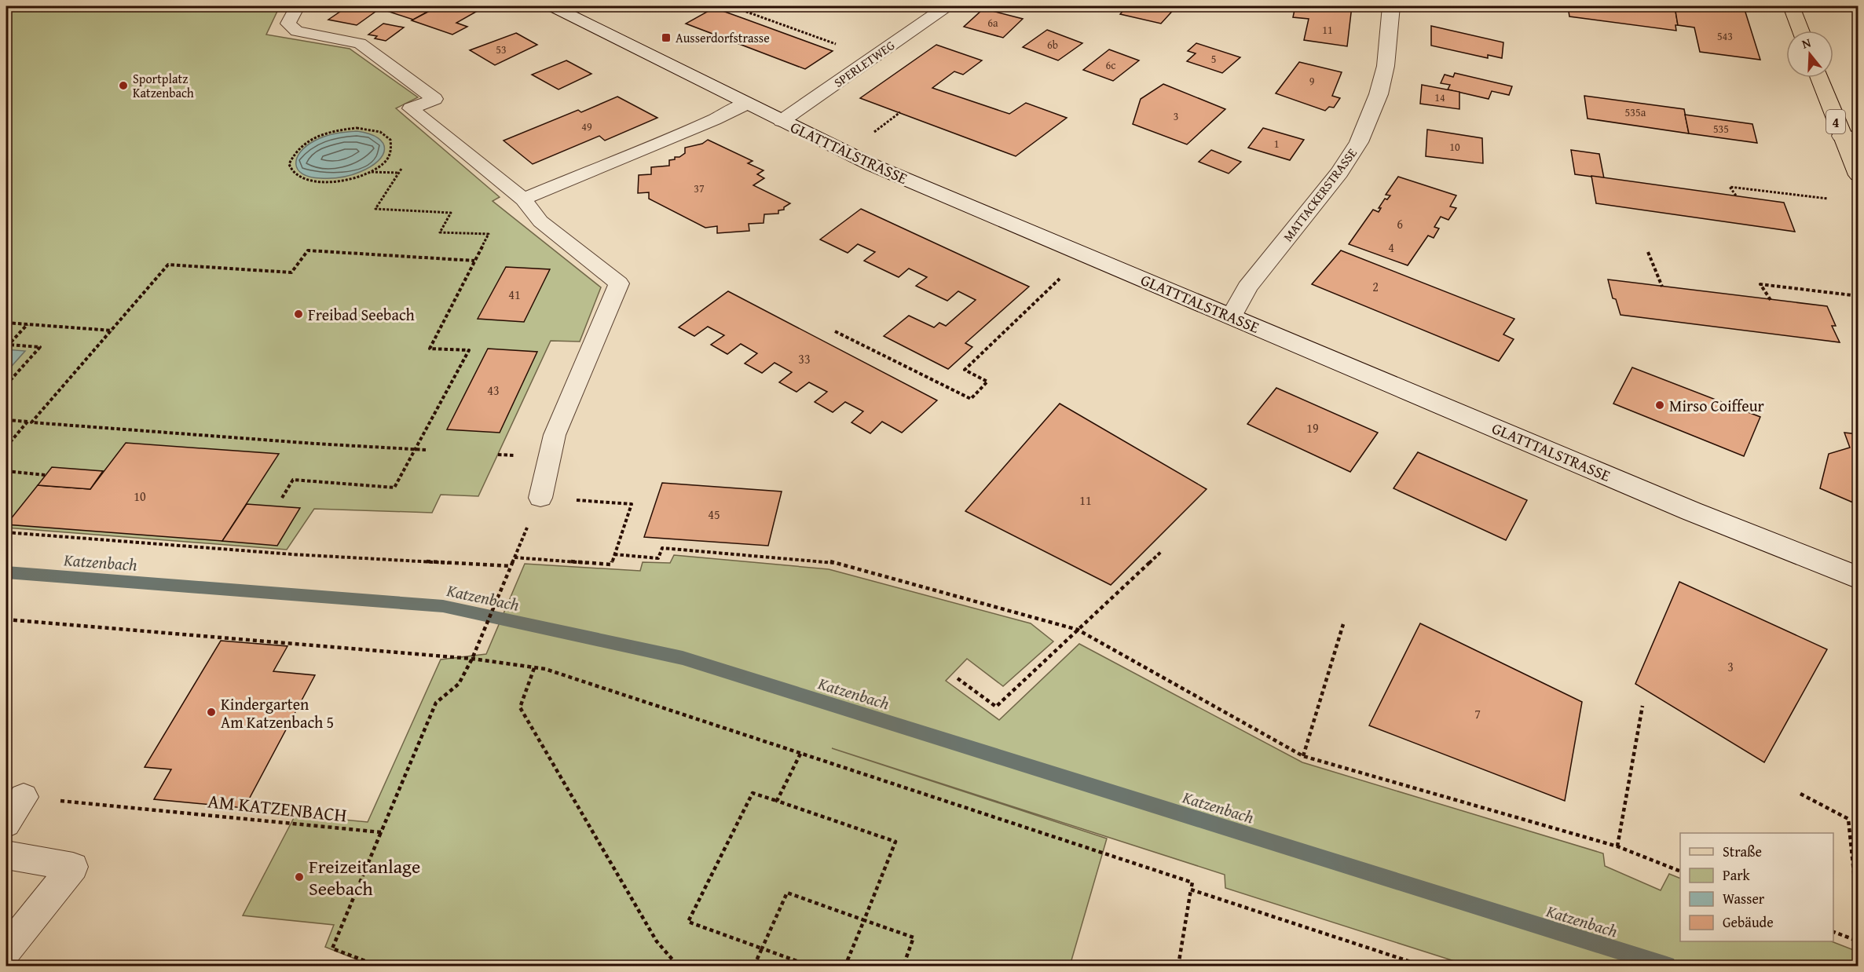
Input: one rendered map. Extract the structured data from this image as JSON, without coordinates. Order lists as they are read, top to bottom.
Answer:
{
  "streets": {
    "main road": [
      "SPERLETWEG",
      "4",
      "GLATTTALSTRASSE",
      "MATTACKERSTRASSE"
    ],
    "path": ["AM KATZENBACH"]
  },
  "crossings": [
    ["SPERLETWEG", "GLATTTALSTRASSE"],
    ["GLATTTALSTRASSE", "MATTACKERSTRASSE"]
  ],
  "water": ["Katzenbach"],
  "places": {
    "transit": ["Ausserdorfstrasse"],
    "other": [
      "Sportplatz Katzenbach",
      "Freibad Seebach",
      "Mirso Coiffeur",
      "Kindergarten Am Katzenbach 5",
      "Freizeitanlage Seebach"
    ]
  },
  "house_numbers": [
    "6a",
    "11",
    "543",
    "6b",
    "53",
    "5",
    "6c",
    "9",
    "14",
    "535a",
    "3",
    "49",
    "535",
    "1",
    "10",
    "37",
    "6",
    "4",
    "2",
    "41",
    "33",
    "43",
    "19",
    "10",
    "11",
    "45",
    "3",
    "7"
  ],
  "legend": [
    "Straße",
    "Park",
    "Wasser",
    "Gebäude"
  ],
  "north": "top"
}
